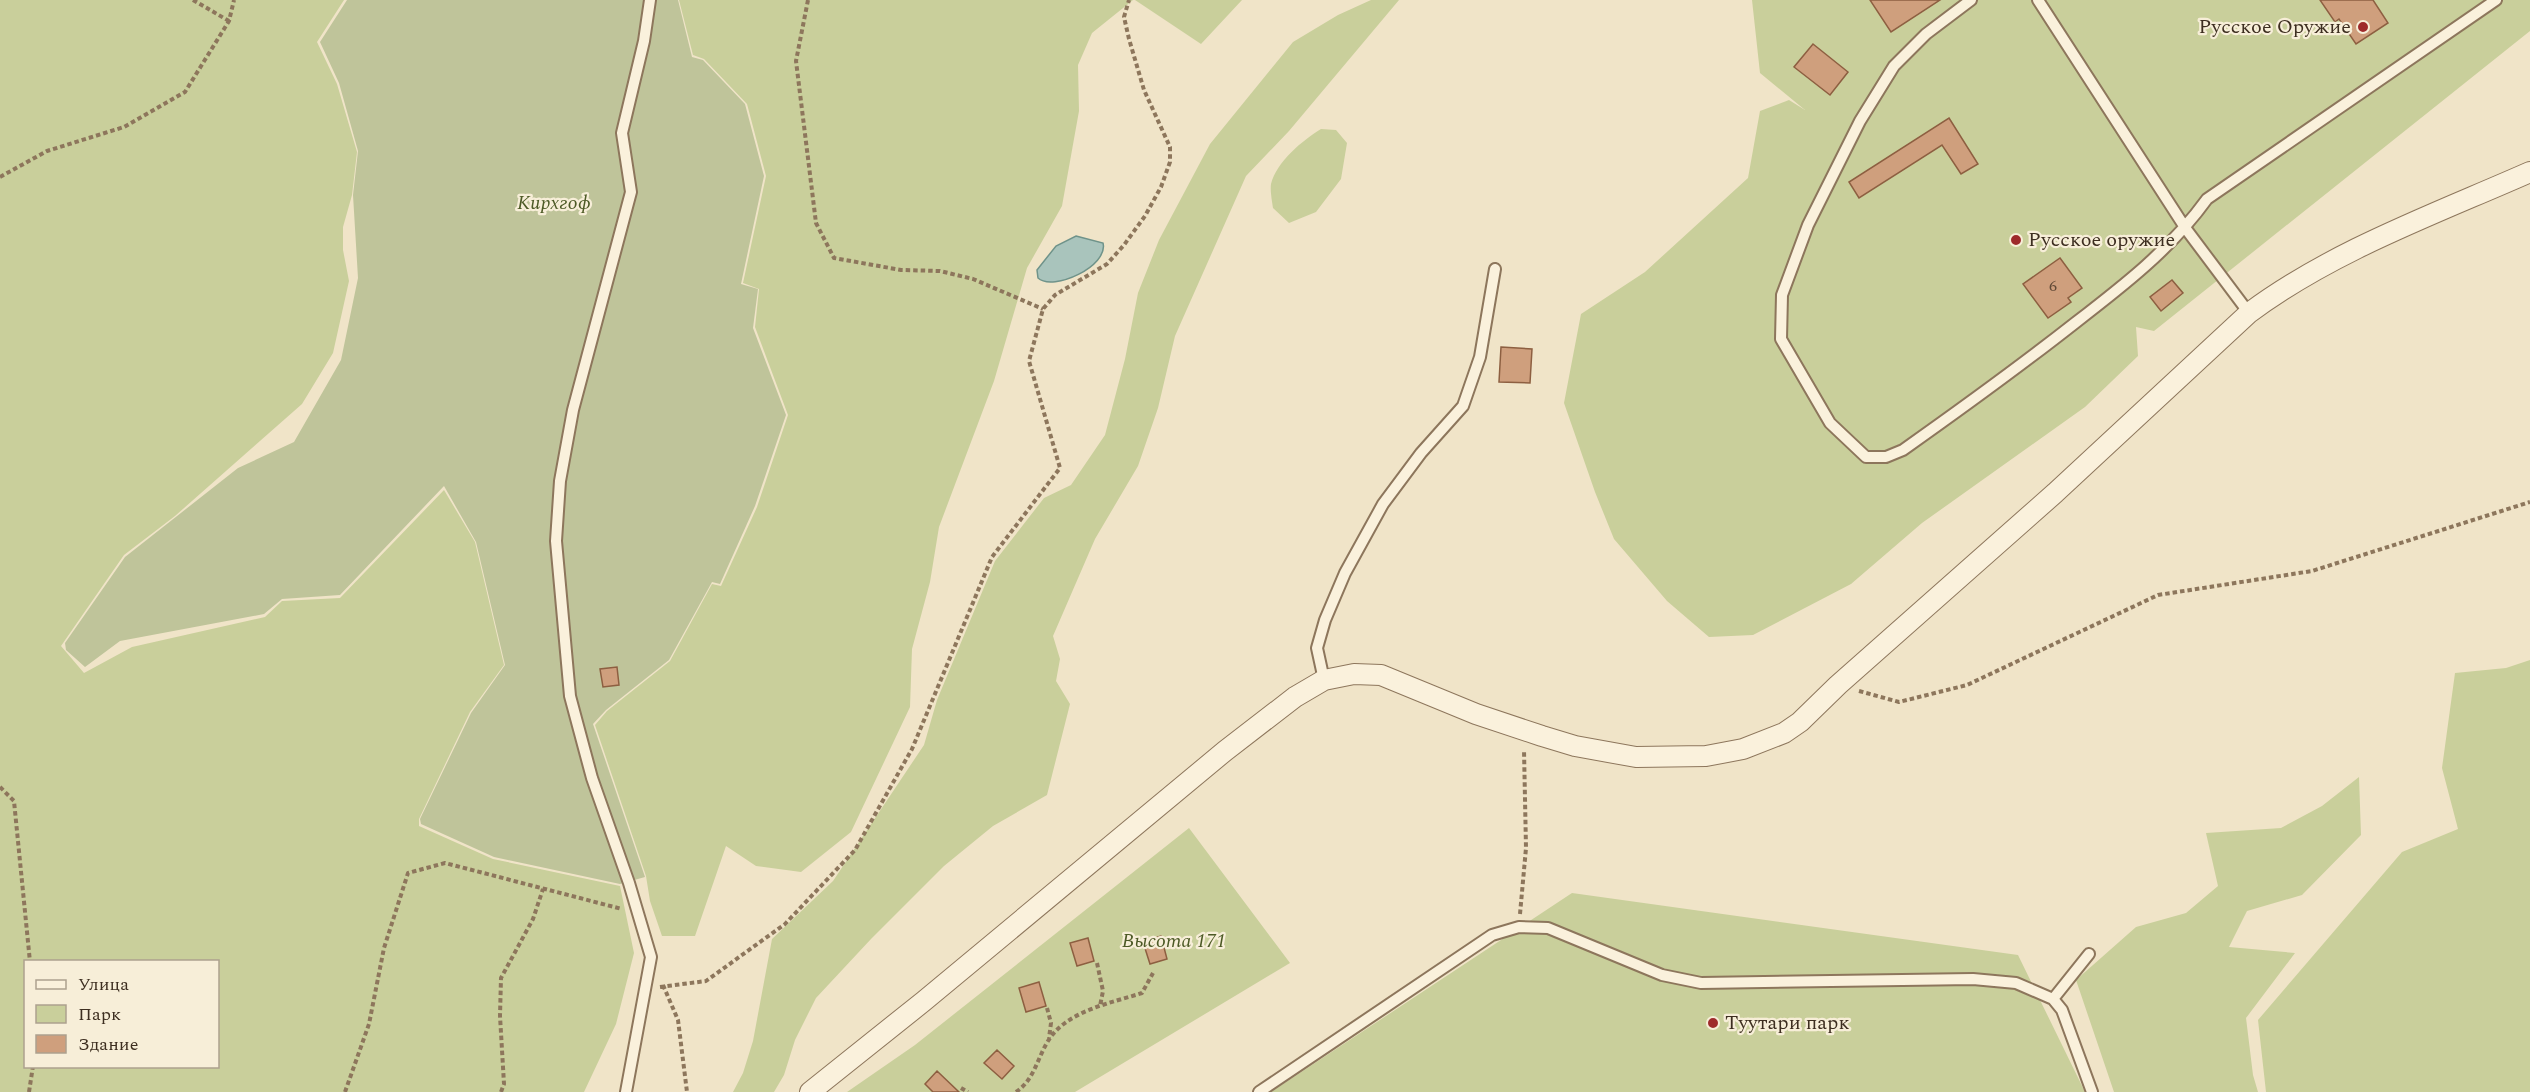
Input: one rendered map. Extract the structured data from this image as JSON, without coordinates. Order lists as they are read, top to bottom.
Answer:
{
  "parks": ["Кирхгоф", "Высота 171"],
  "places": ["Русское Оружие", "Русское оружие", "Туутари парк"],
  "house_numbers": ["6"],
  "legend": ["Улица", "Парк", "Здание"]
}
